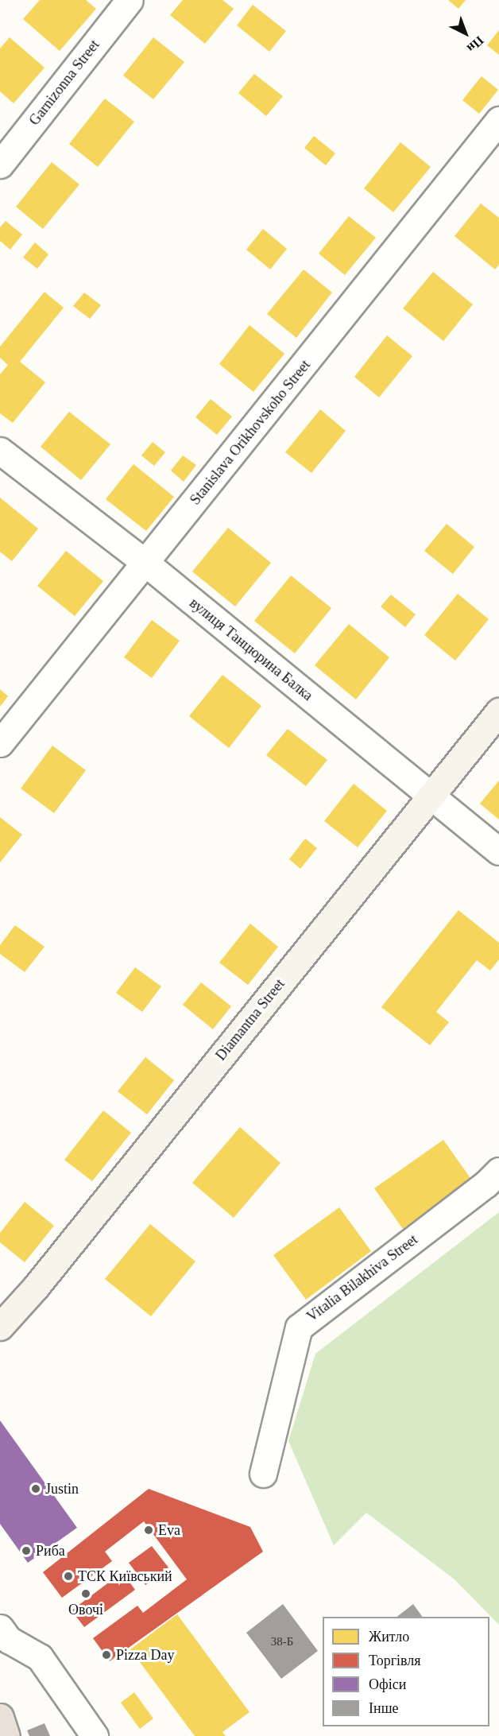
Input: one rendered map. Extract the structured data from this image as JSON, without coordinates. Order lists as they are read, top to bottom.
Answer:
{
  "streets": {
    "street": [
      "Garnizonna Street",
      "Stanislava Orikhovskoho Street",
      "вулиця Танцюрина Балка",
      "Diamantna Street",
      "Vitalia Bilakhiva Street"
    ]
  },
  "crossings": [
    ["Stanislava Orikhovskoho Street", "вулиця Танцюрина Балка"],
    ["вулиця Танцюрина Балка", "Diamantna Street"]
  ],
  "places": [
    "Justin",
    "Eva",
    "Риба",
    "ТСК Київський",
    "Овочі",
    "Pizza Day"
  ],
  "house_numbers": ["38-Б"],
  "legend": [
    "Житло",
    "Торгівля",
    "Офіси",
    "Інше"
  ],
  "north": "bottom right"
}
